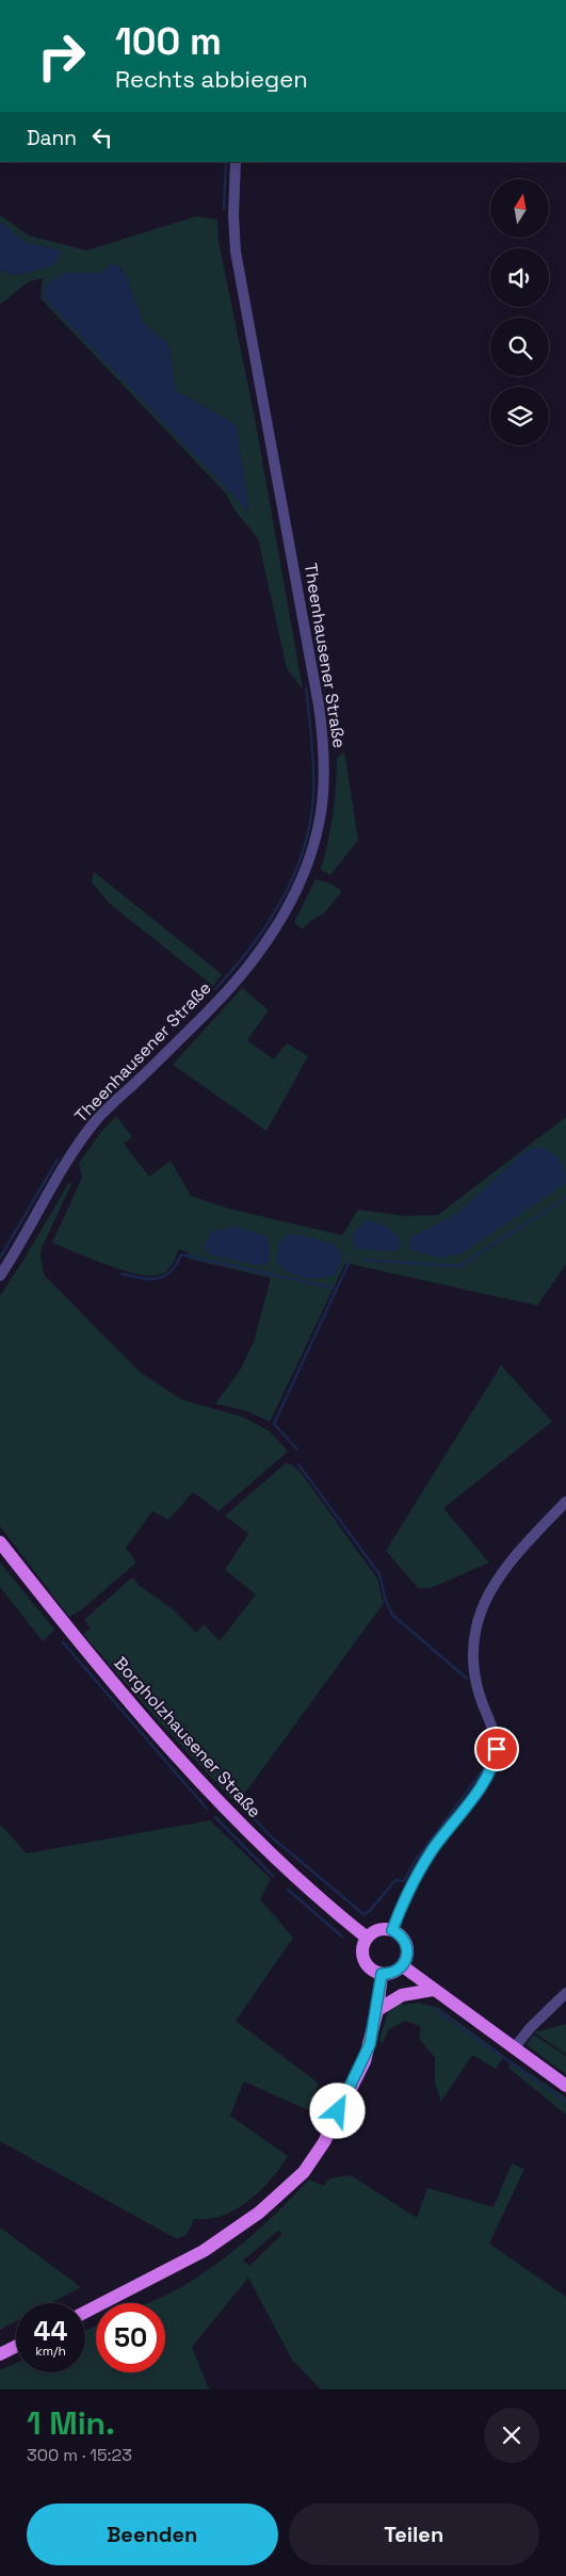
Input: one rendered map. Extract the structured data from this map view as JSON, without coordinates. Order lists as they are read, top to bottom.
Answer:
{
  "streets": {
    "main road": ["Borgholzhausener Straße"],
    "street": ["Theenhausener Straße"]
  },
  "north": "top",
  "page": {
    "turn": ["100 m", "Rechts abbiegen"],
    "then": "Dann",
    "speed": "44 km/h",
    "limit": "50",
    "heading": ["1 Min.", "300 m · 15:23"],
    "buttons": ["Beenden", "Teilen"]
  }
}
